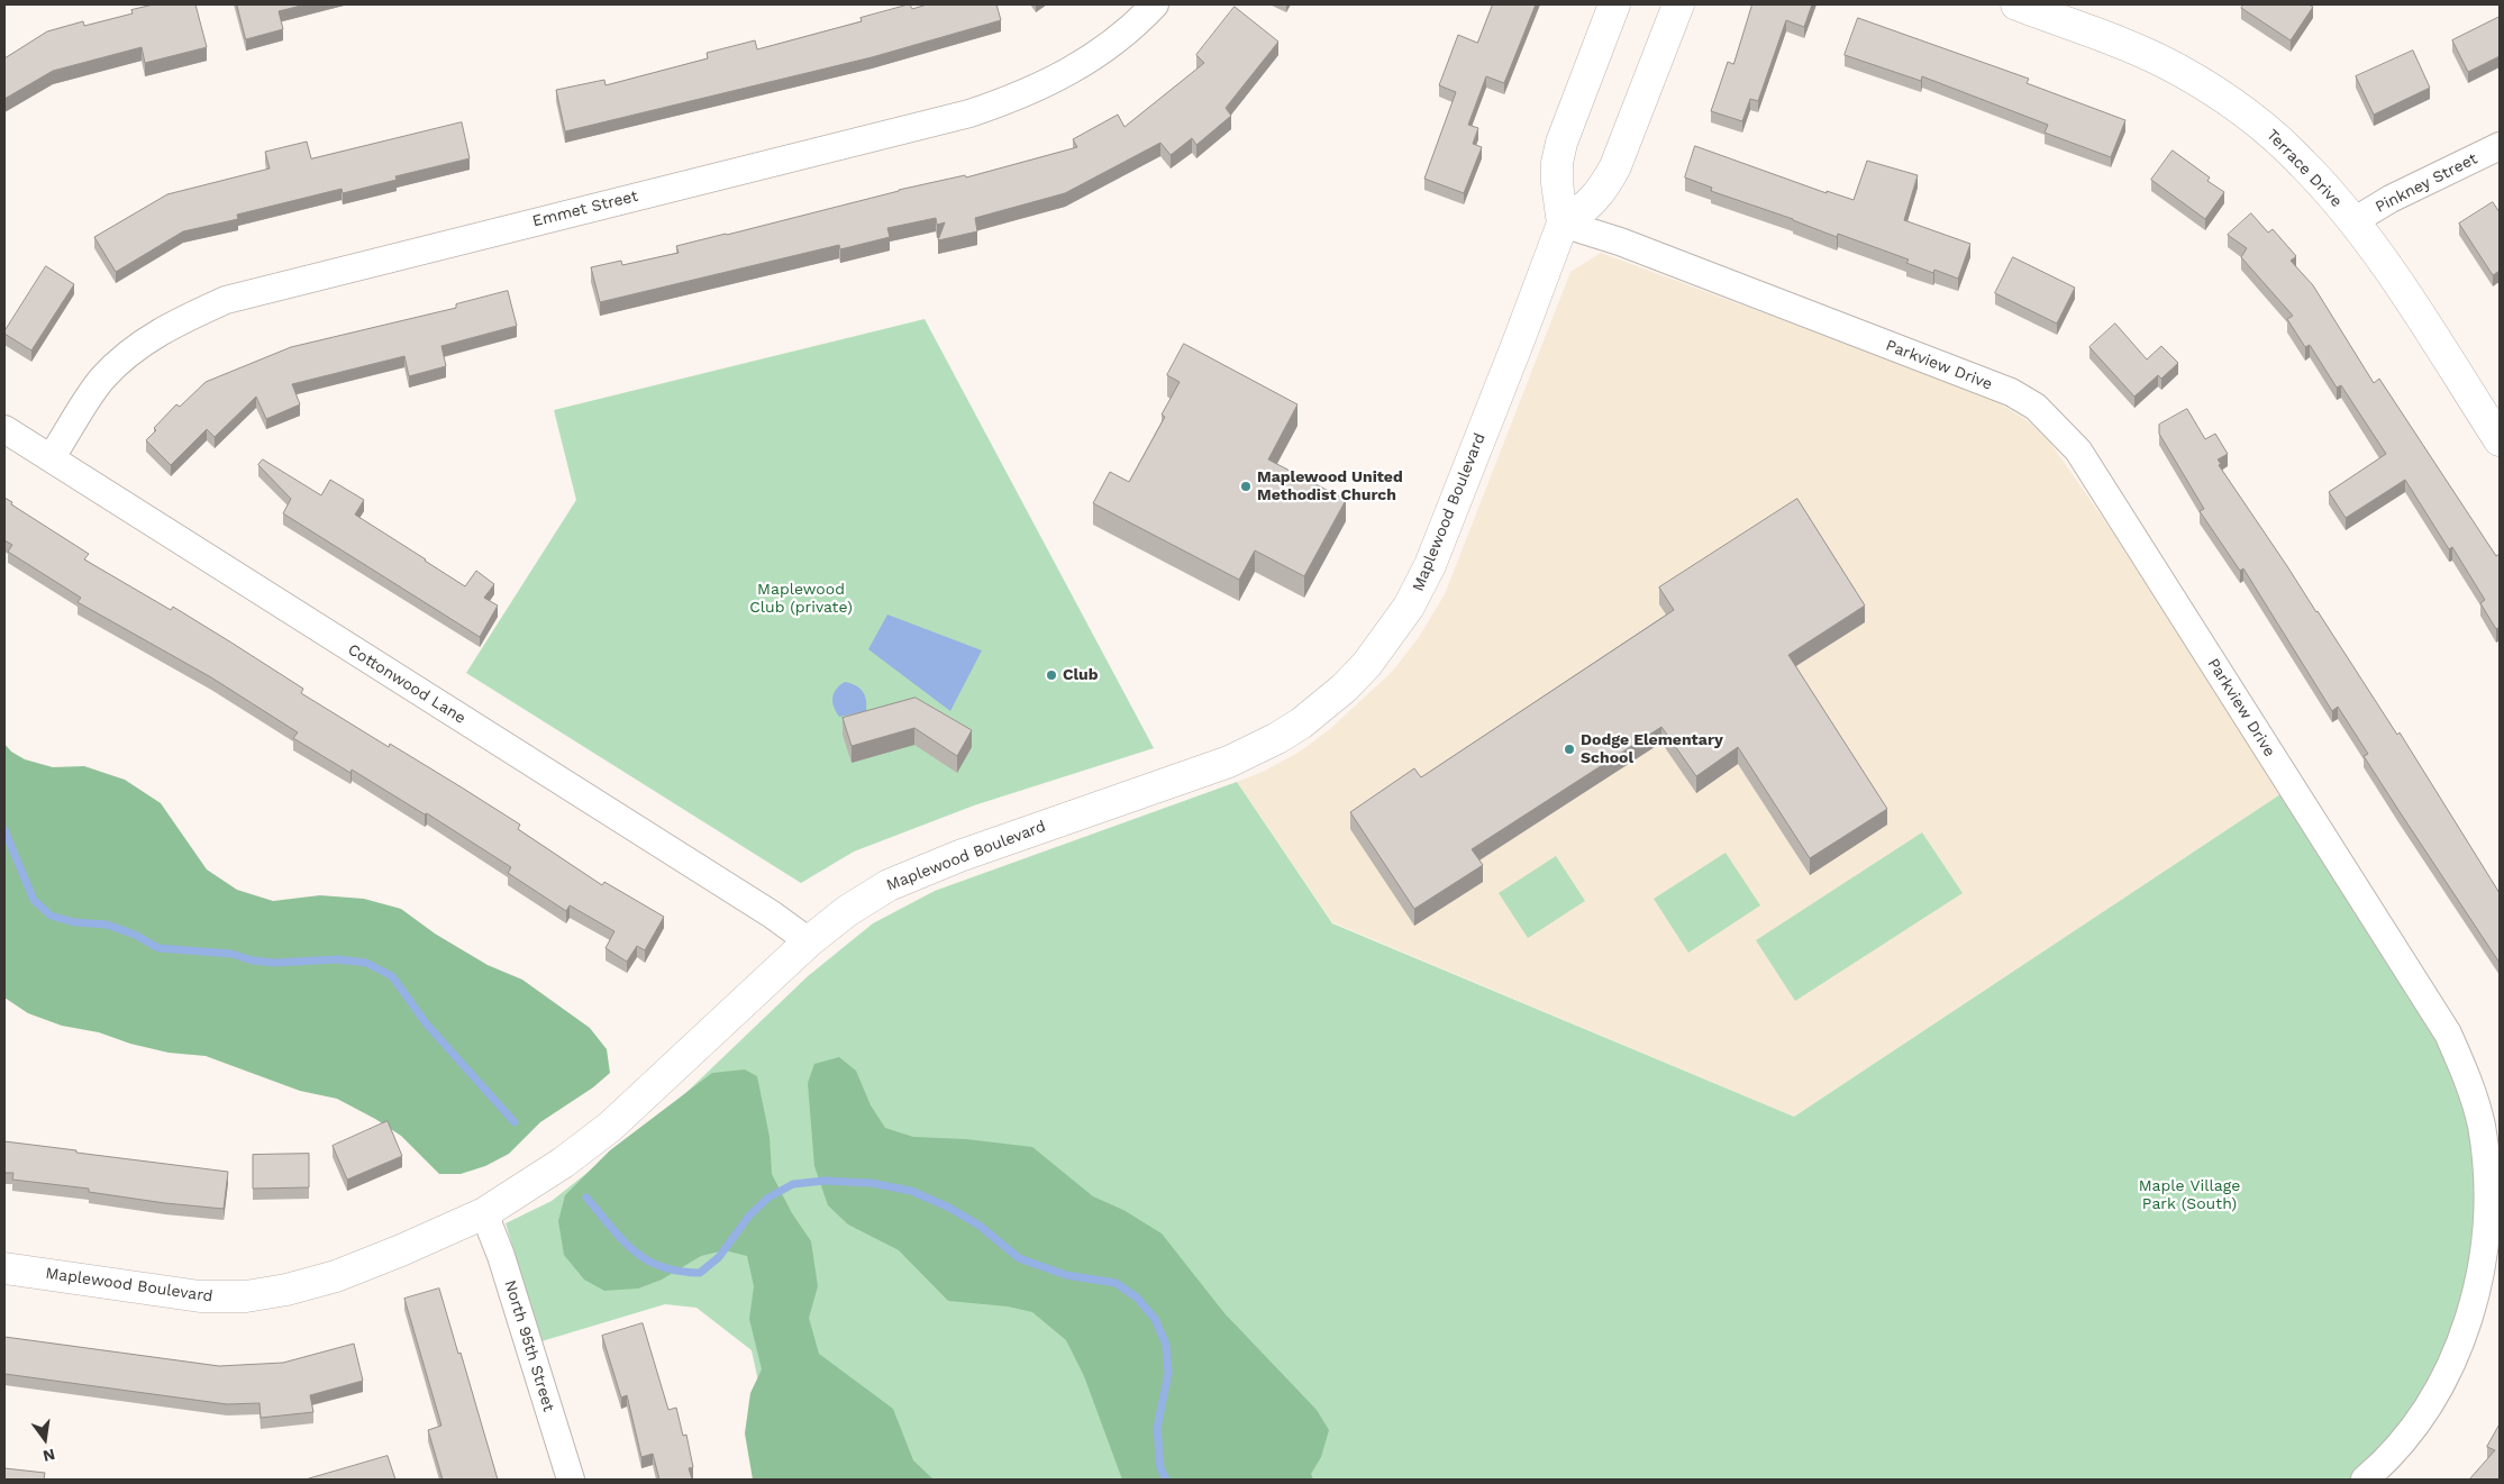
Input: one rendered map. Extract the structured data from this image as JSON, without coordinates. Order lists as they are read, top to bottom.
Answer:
{
  "streets": {
    "street": [
      "Terrace Drive",
      "Pinkney Street",
      "Emmet Street",
      "Parkview Drive",
      "Maplewood Boulevard",
      "Cottonwood Lane",
      "North 95th Street"
    ]
  },
  "crossings": [
    ["Terrace Drive", "Pinkney Street"],
    ["Emmet Street", "Cottonwood Lane"],
    ["Parkview Drive", "Maplewood Boulevard"],
    ["Maplewood Boulevard", "Cottonwood Lane"],
    ["Maplewood Boulevard", "North 95th Street"]
  ],
  "parks": ["Maplewood Club (private)", "Maple Village Park (South)"],
  "places": ["Maplewood United Methodist Church", "Club", "Dodge Elementary School"],
  "north": "bottom"
}
